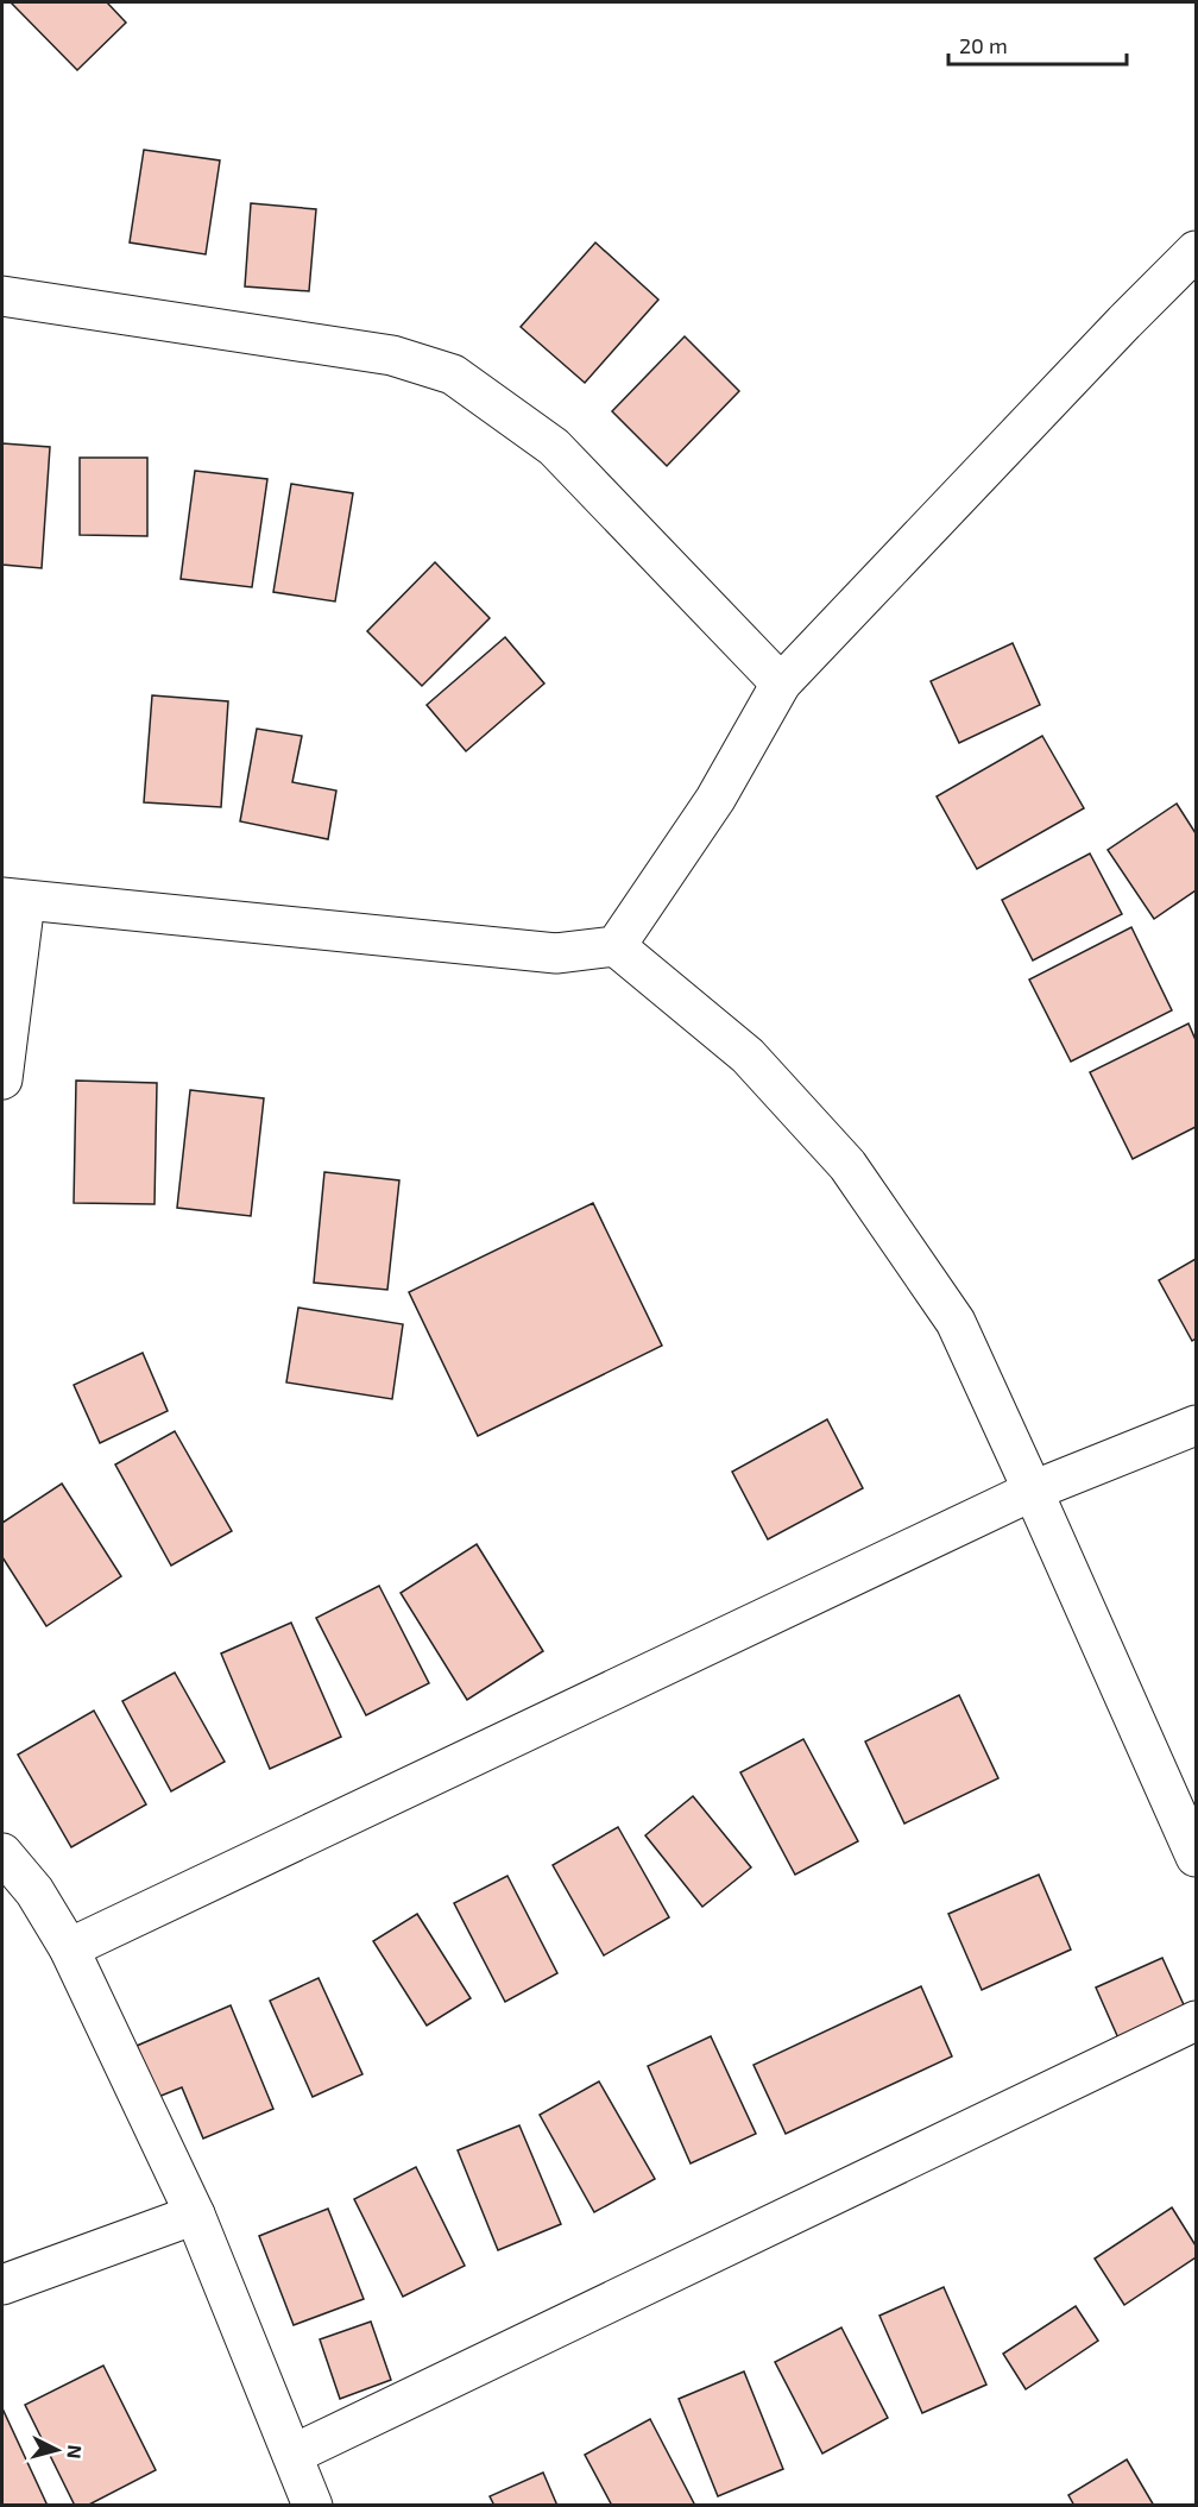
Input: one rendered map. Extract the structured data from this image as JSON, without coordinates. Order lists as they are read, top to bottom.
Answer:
{
  "scale_bar": "20 m",
  "north": "right"
}
